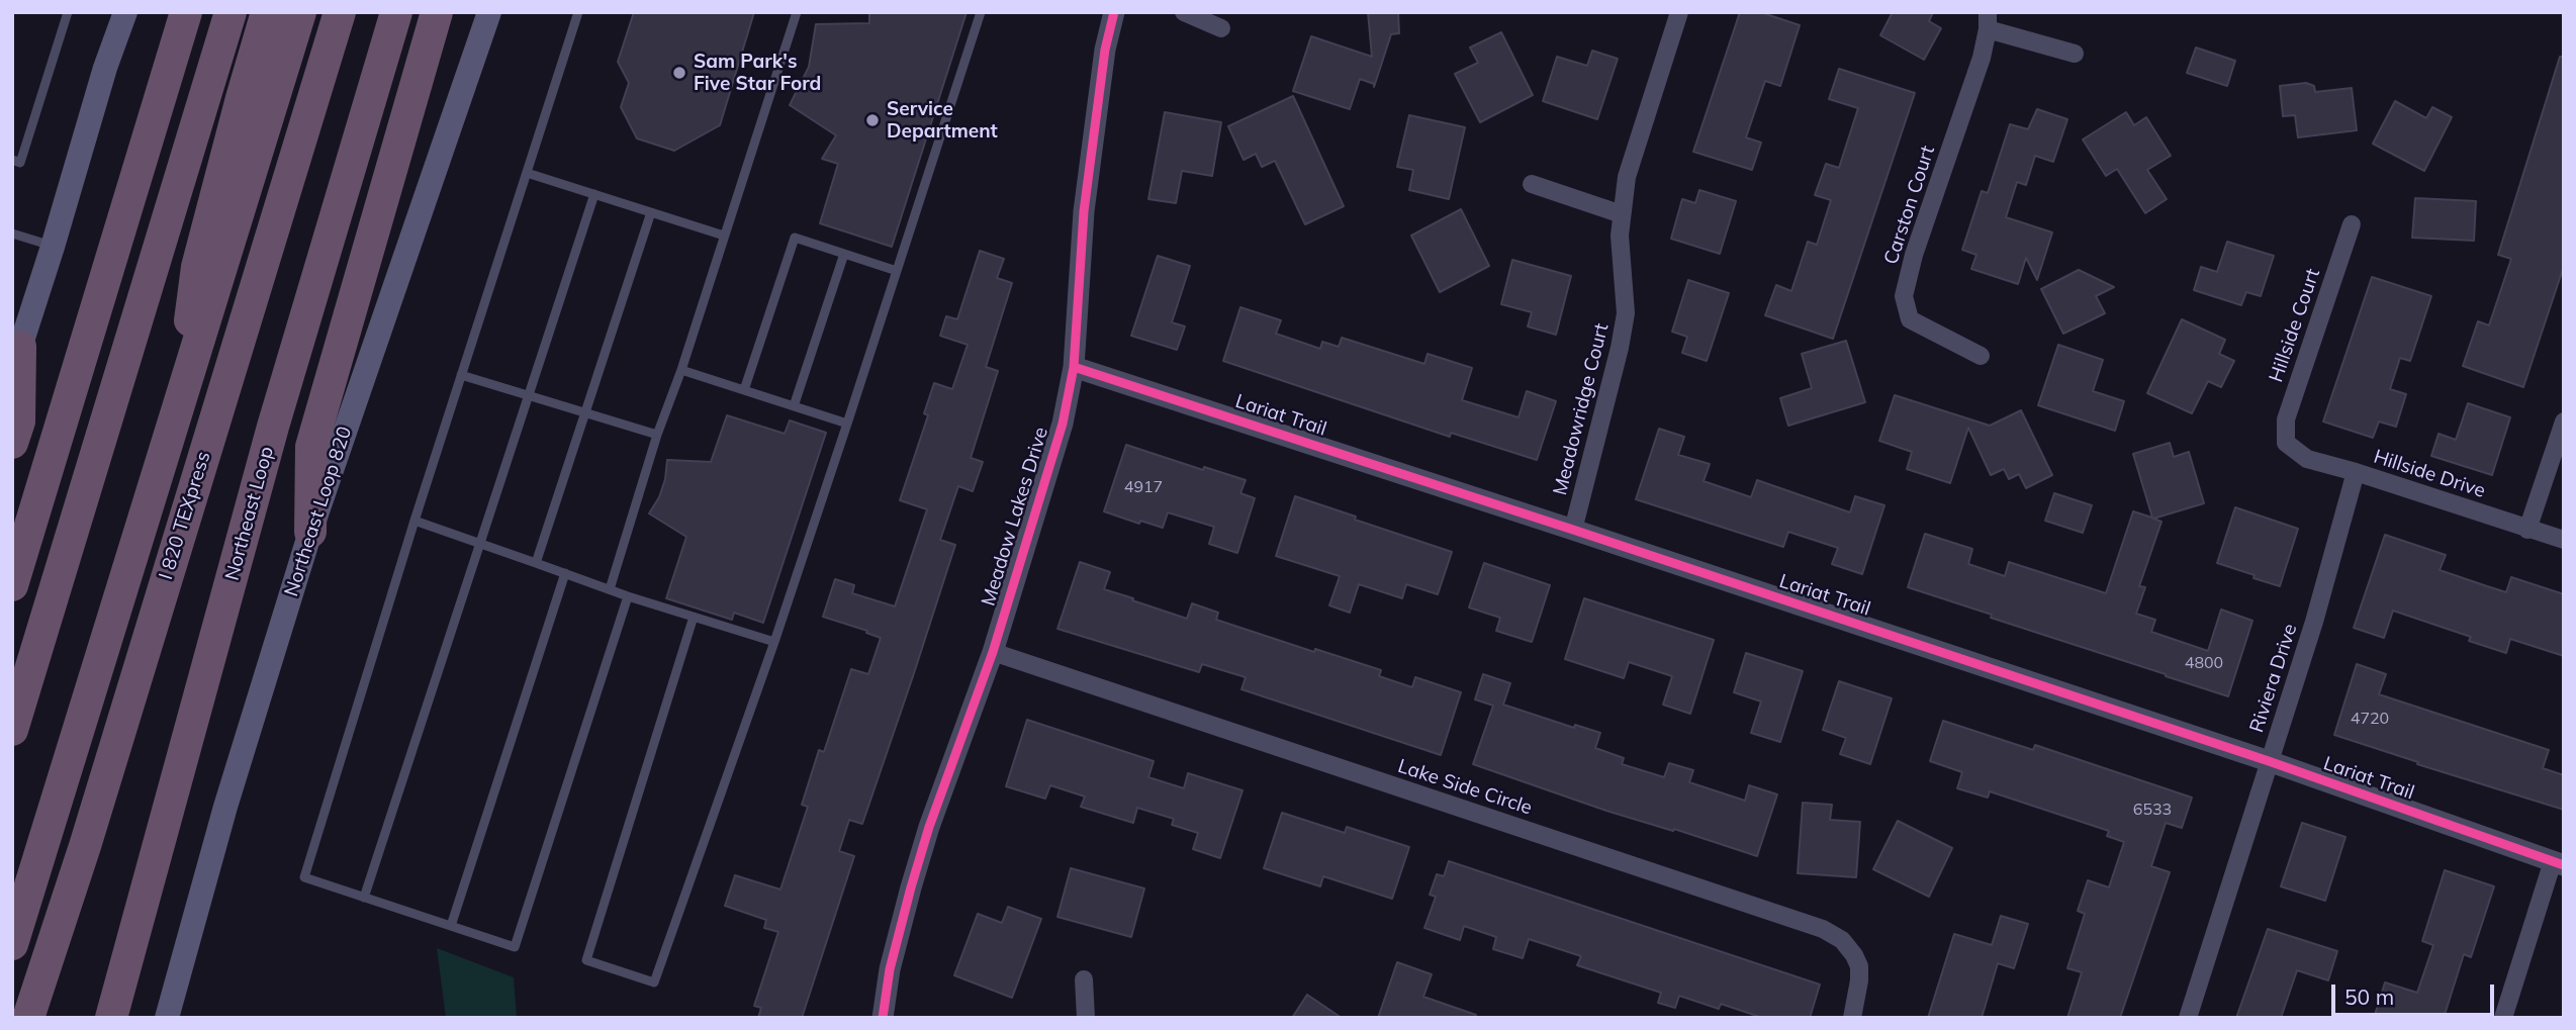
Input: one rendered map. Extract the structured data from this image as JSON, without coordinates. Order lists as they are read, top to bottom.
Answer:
{
  "streets": {
    "highway": ["Northeast Loop", "I 820 TEXpress"],
    "main road": ["Northeast Loop 820"],
    "street": [
      "Carston Court",
      "Hillside Court",
      "Meadowridge Court",
      "Lariat Trail",
      "Hillside Drive",
      "Meadow Lakes Drive",
      "Riviera Drive",
      "Lake Side Circle"
    ]
  },
  "crossings": [
    ["Hillside Court", "Hillside Drive"],
    ["Meadowridge Court", "Lariat Trail"],
    ["Lariat Trail", "Meadow Lakes Drive"],
    ["Lariat Trail", "Riviera Drive"],
    ["Hillside Drive", "Riviera Drive"],
    ["Meadow Lakes Drive", "Lake Side Circle"]
  ],
  "places": ["Sam Park's Five Star Ford", "Service Department"],
  "house_numbers": [
    "4917",
    "4800",
    "4720",
    "6533"
  ],
  "scale_bar": "50 m"
}
